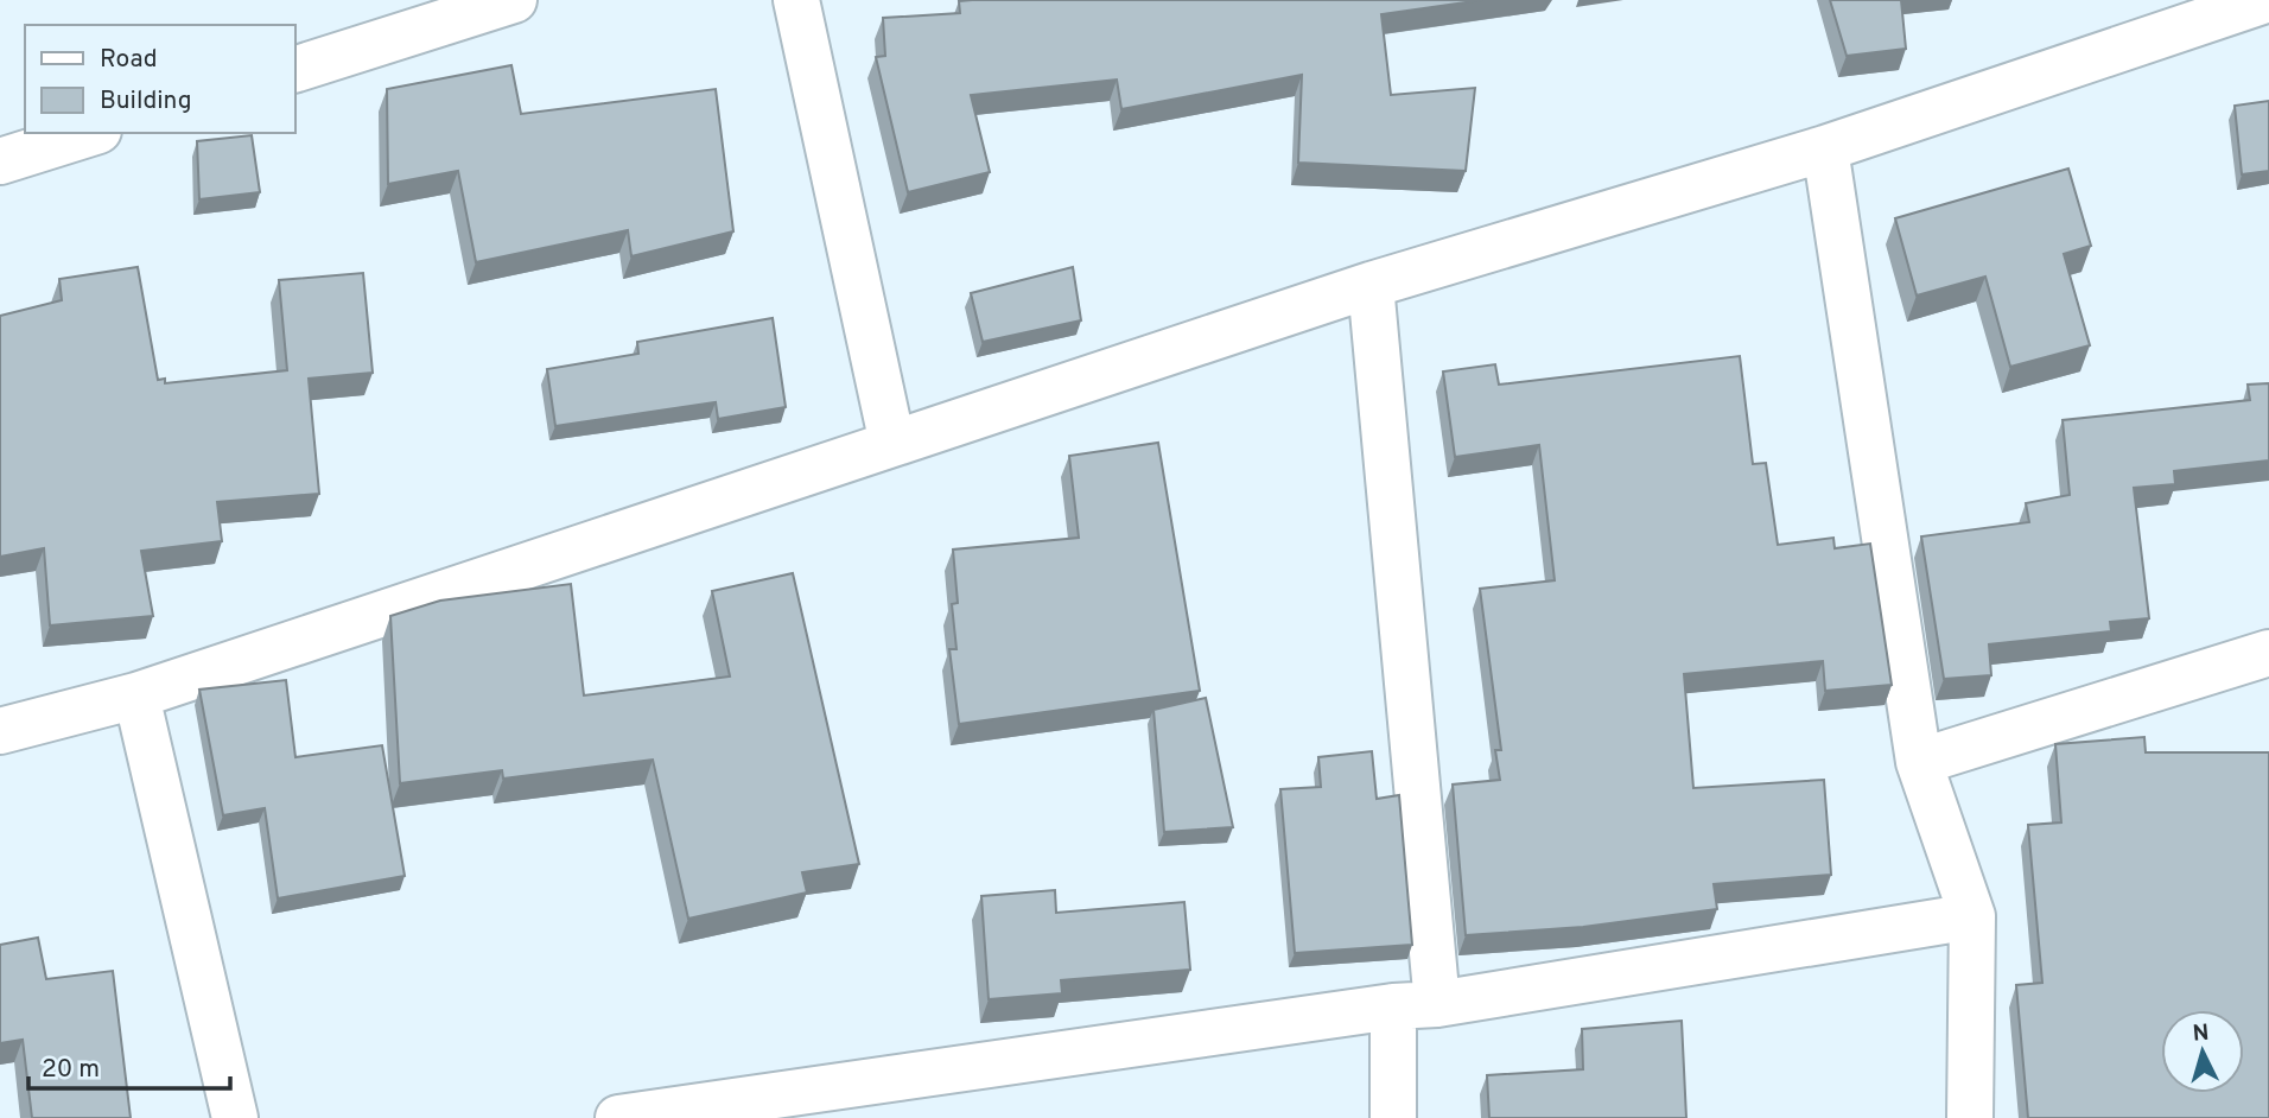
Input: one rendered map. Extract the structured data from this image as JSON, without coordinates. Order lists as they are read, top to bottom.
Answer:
{
  "legend": ["Road", "Building"],
  "scale_bar": "20 m",
  "north": "top"
}
